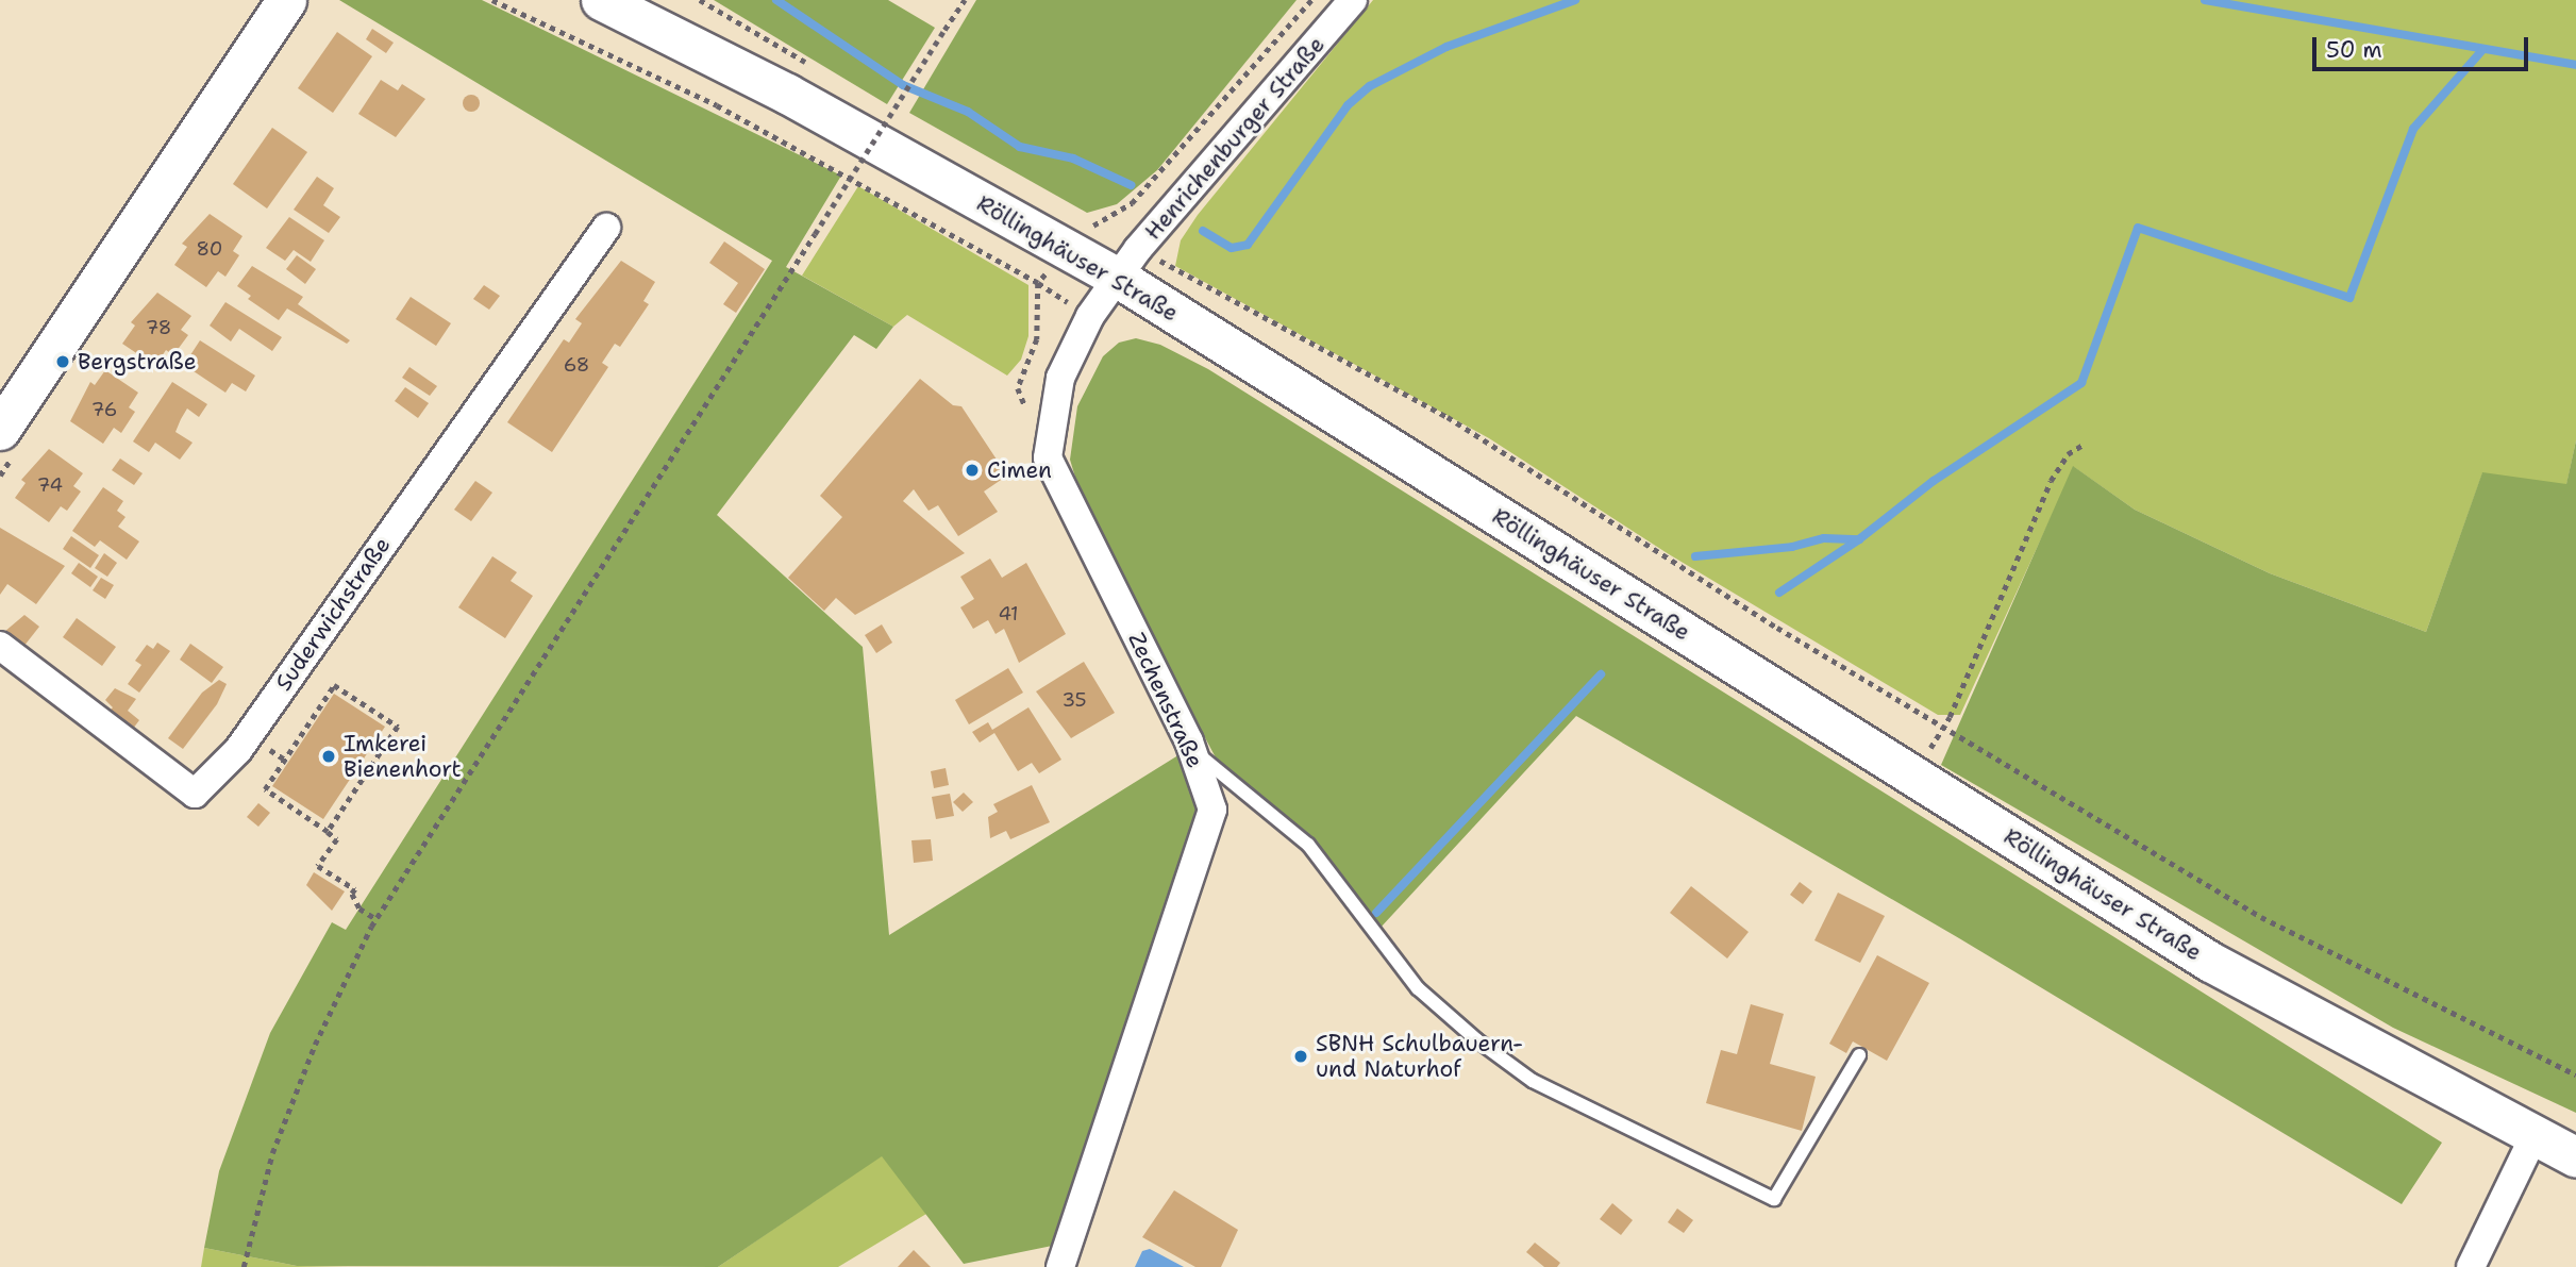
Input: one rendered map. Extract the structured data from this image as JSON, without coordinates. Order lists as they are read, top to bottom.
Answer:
{
  "streets": {
    "main road": ["Röllinghäuser Straße"],
    "street": ["Henrichenburger Straße", "Suderwichstraße", "Zechenstraße"]
  },
  "crossings": [
    ["Henrichenburger Straße", "Röllinghäuser Straße"],
    ["Henrichenburger Straße", "Zechenstraße"],
    ["Röllinghäuser Straße", "Zechenstraße"]
  ],
  "places": [
    "Bergstraße",
    "Cimen",
    "Imkerei Bienenhort",
    "SBNH Schulbauern- und Naturhof"
  ],
  "house_numbers": [
    "80",
    "78",
    "68",
    "76",
    "74",
    "41",
    "35"
  ],
  "scale_bar": "50 m"
}
